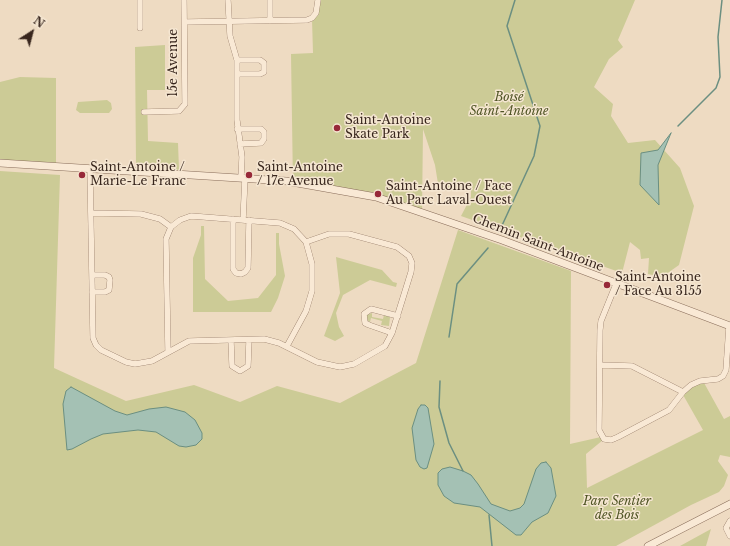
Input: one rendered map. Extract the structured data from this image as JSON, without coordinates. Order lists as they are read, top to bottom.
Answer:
{
  "streets": {
    "street": ["15e Avenue", "Chemin Saint-Antoine"]
  },
  "parks": ["Boisé Saint-Antoine", "Parc Sentier des Bois"],
  "places": [
    "Saint-Antoine Skate Park",
    "Saint-Antoine / Marie-Le Franc",
    "Saint-Antoine / 17e Avenue",
    "Saint-Antoine / Face Au Parc Laval-Ouest",
    "Saint-Antoine / Face Au 3155"
  ],
  "north": "top right"
}
